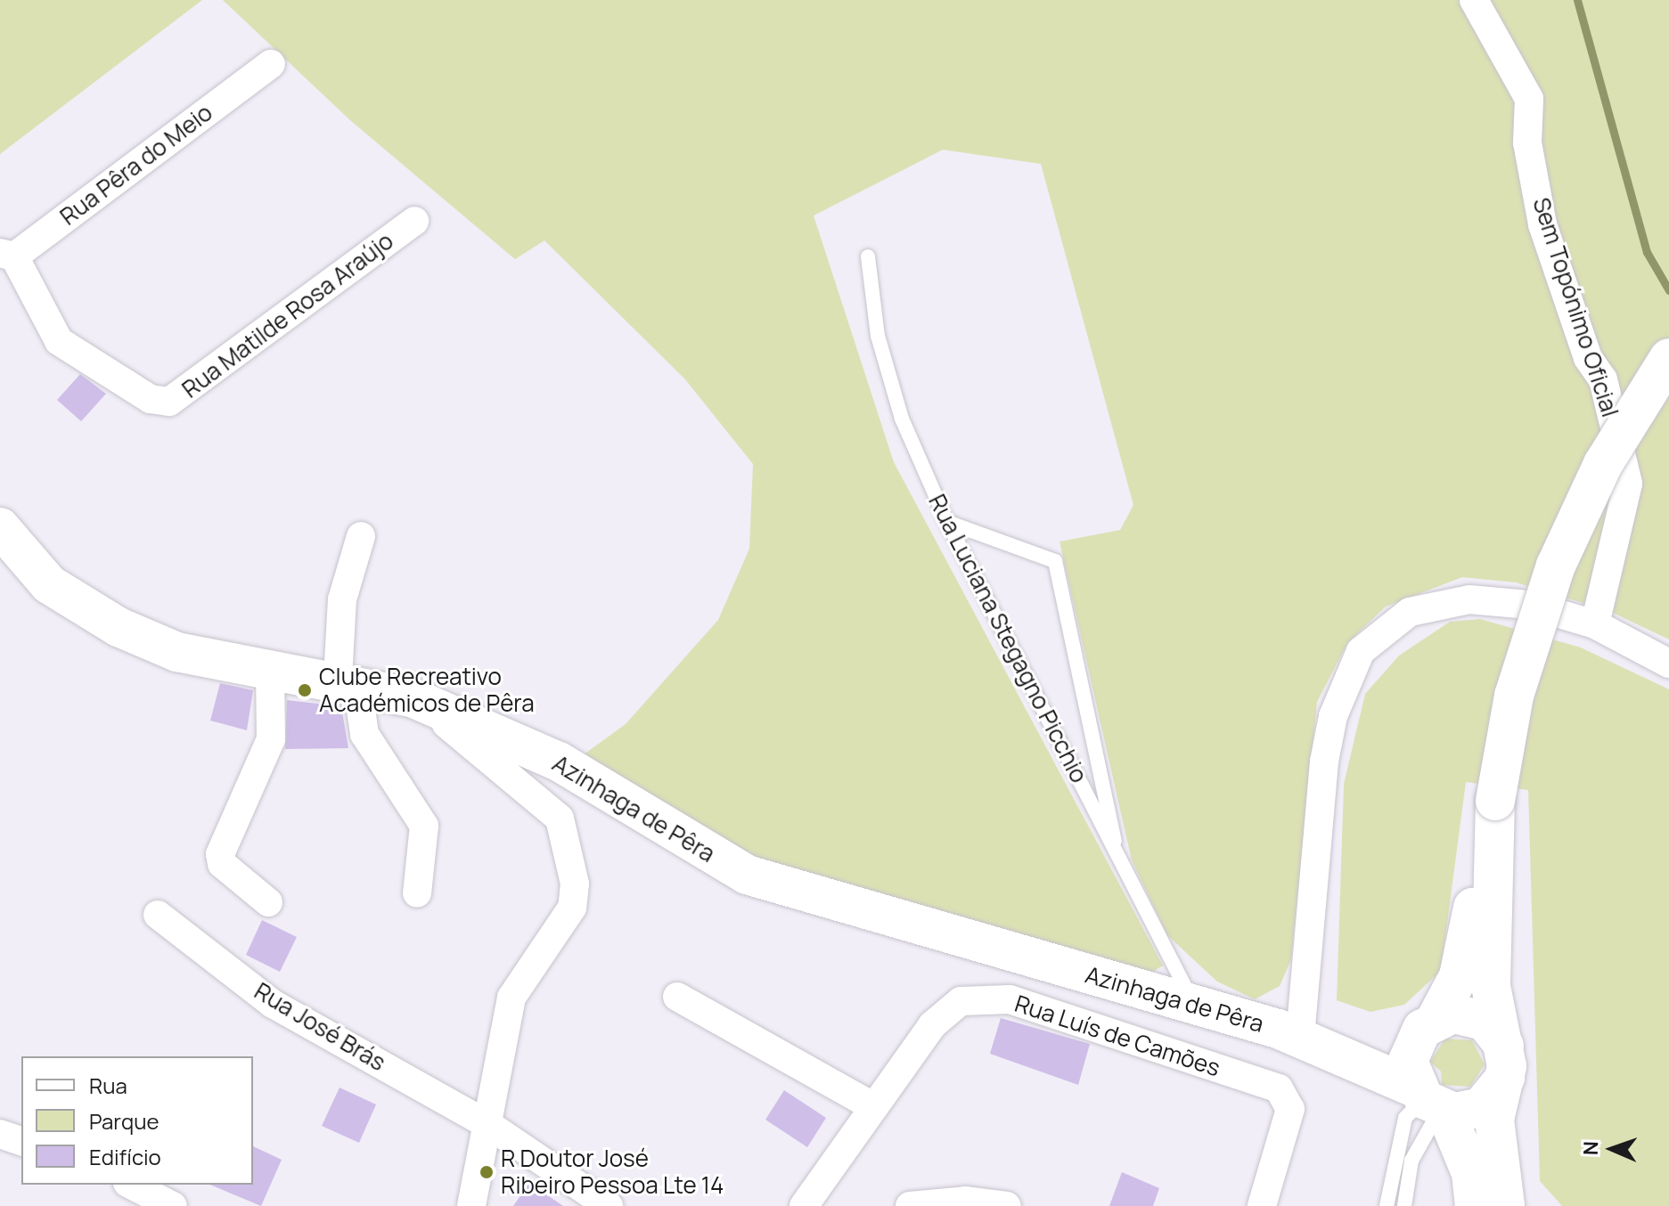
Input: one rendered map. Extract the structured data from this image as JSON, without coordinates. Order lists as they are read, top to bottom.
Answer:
{
  "streets": {
    "street": [
      "Rua Pêra do Meio",
      "Sem Topónimo Oficial",
      "Rua Matilde Rosa Araújo",
      "Azinhaga de Pêra",
      "Rua José Brás",
      "Rua Luís de Camões"
    ],
    "lane": ["Rua Luciana Stegagno Picchio"]
  },
  "crossings": [
    ["Rua Pêra do Meio", "Rua Matilde Rosa Araújo"],
    ["Rua Luciana Stegagno Picchio", "Azinhaga de Pêra"]
  ],
  "places": ["Clube Recreativo Académicos de Pêra", "R Doutor José Ribeiro Pessoa Lte 14"],
  "legend": ["Rua", "Parque", "Edifício"],
  "north": "left"
}
